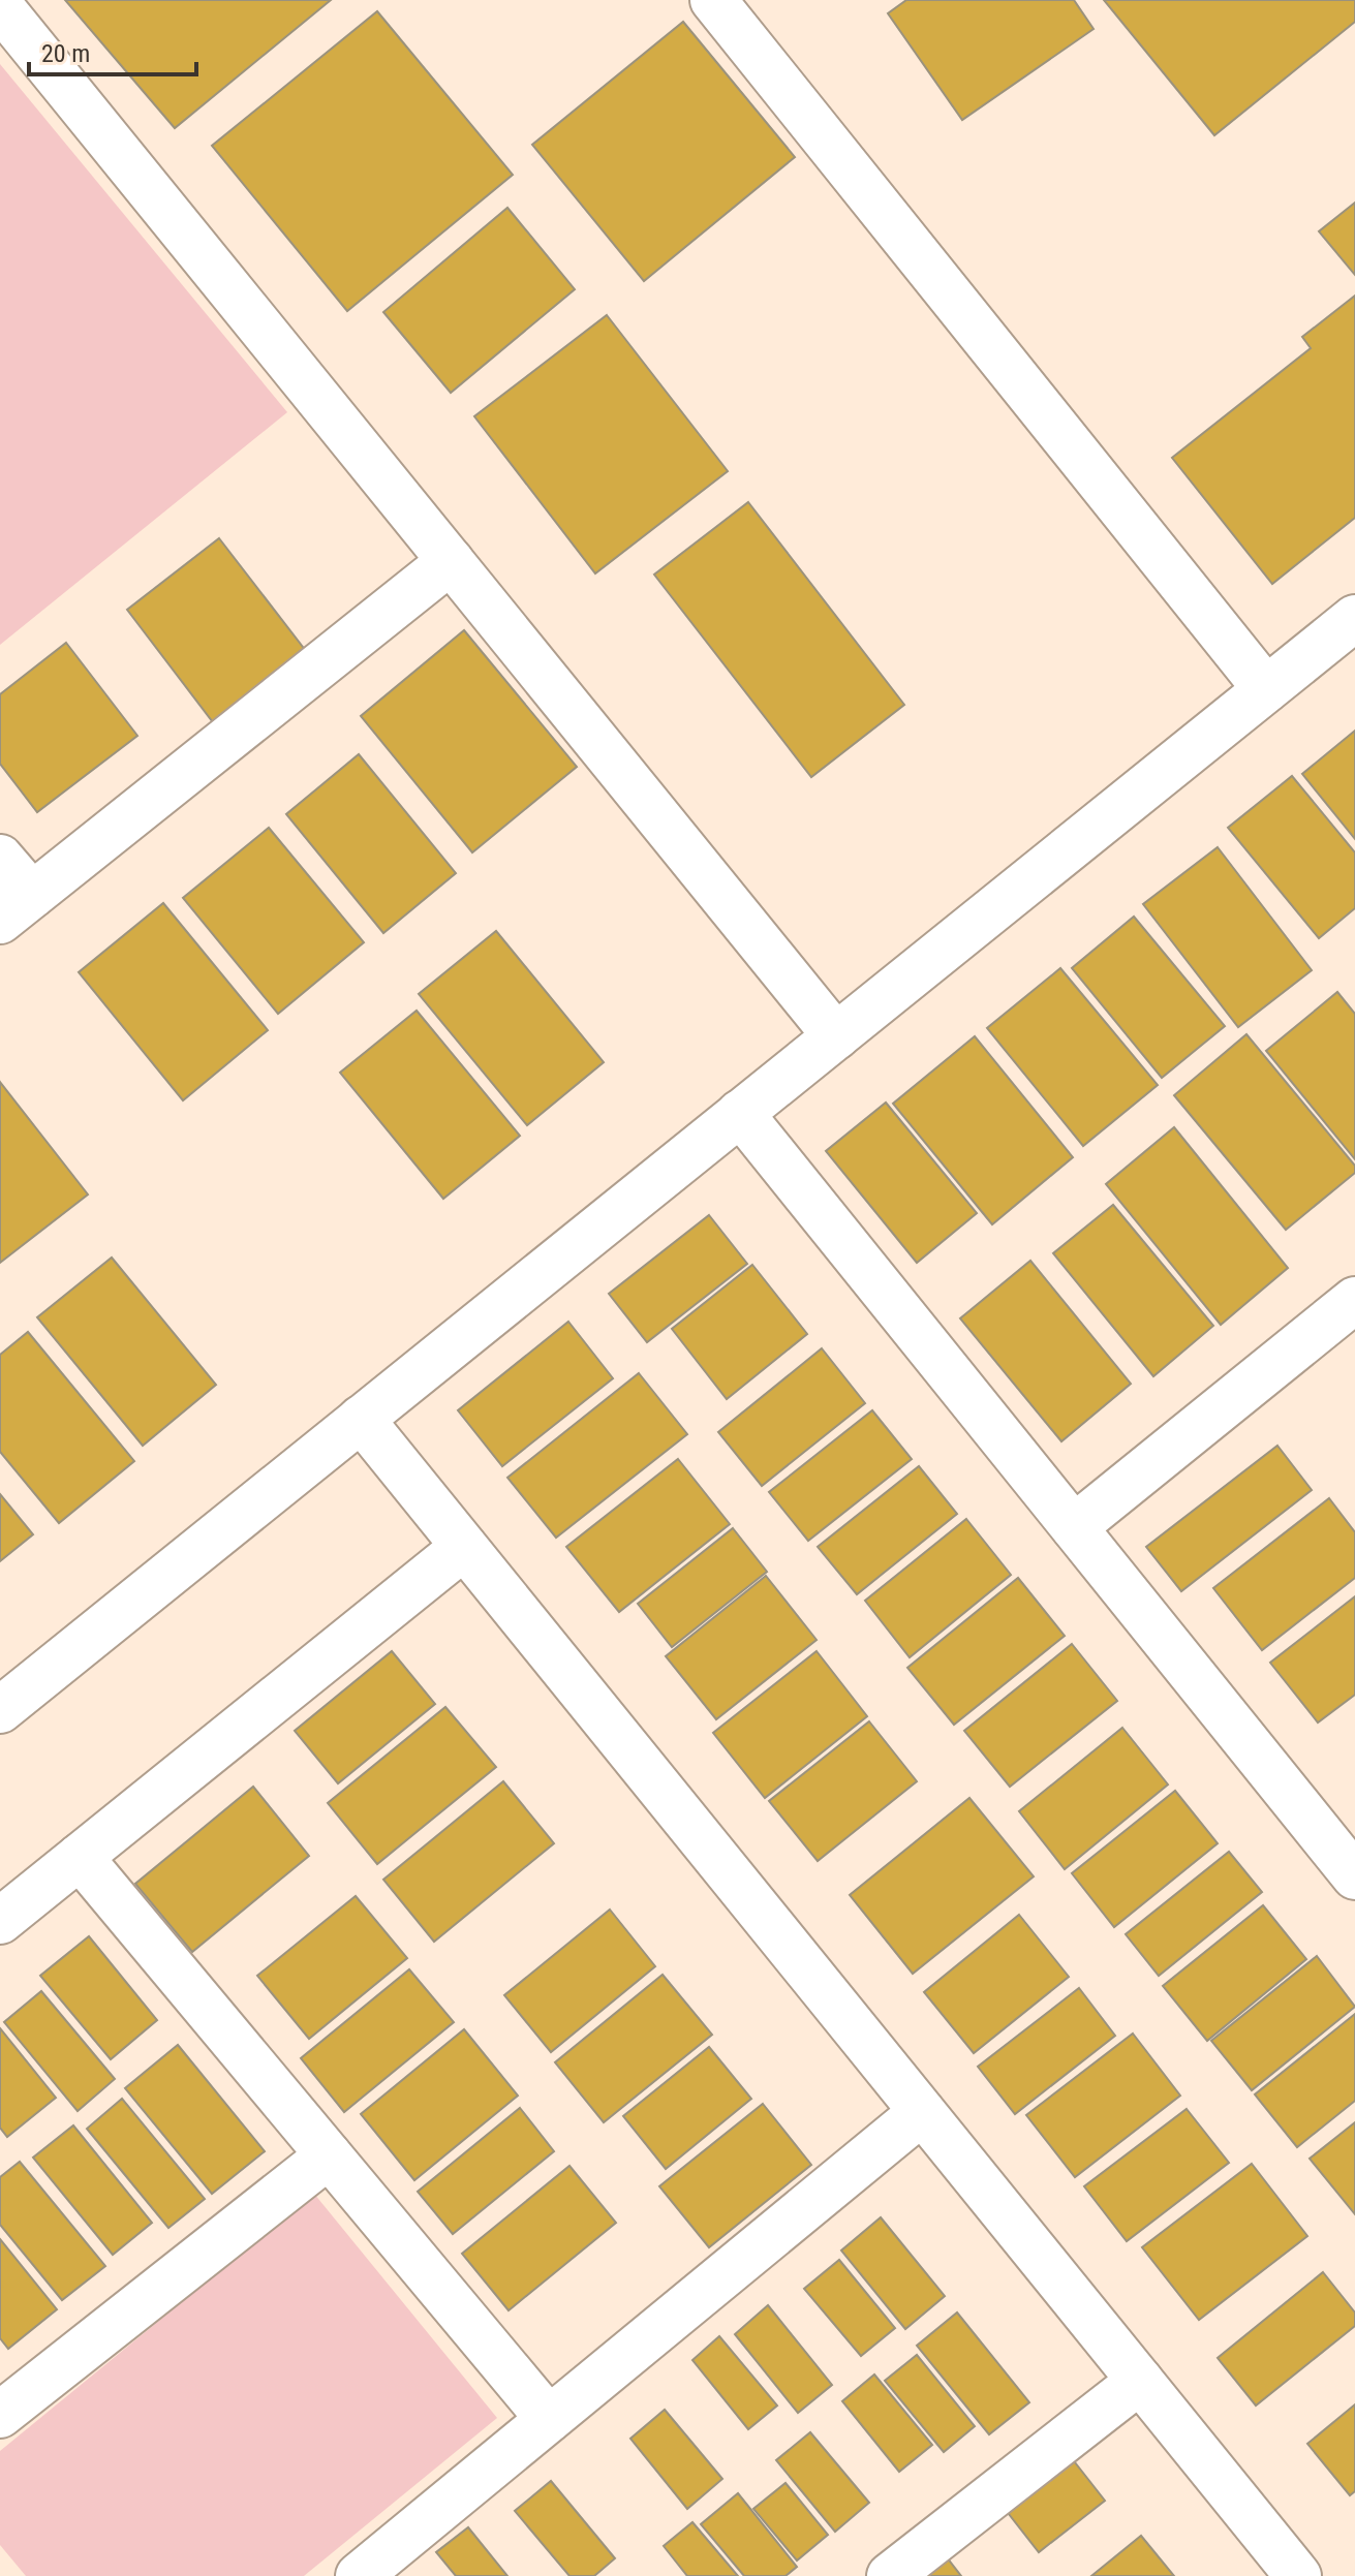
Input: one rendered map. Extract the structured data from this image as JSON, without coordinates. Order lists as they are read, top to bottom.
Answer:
{
  "scale_bar": "20 m"
}
